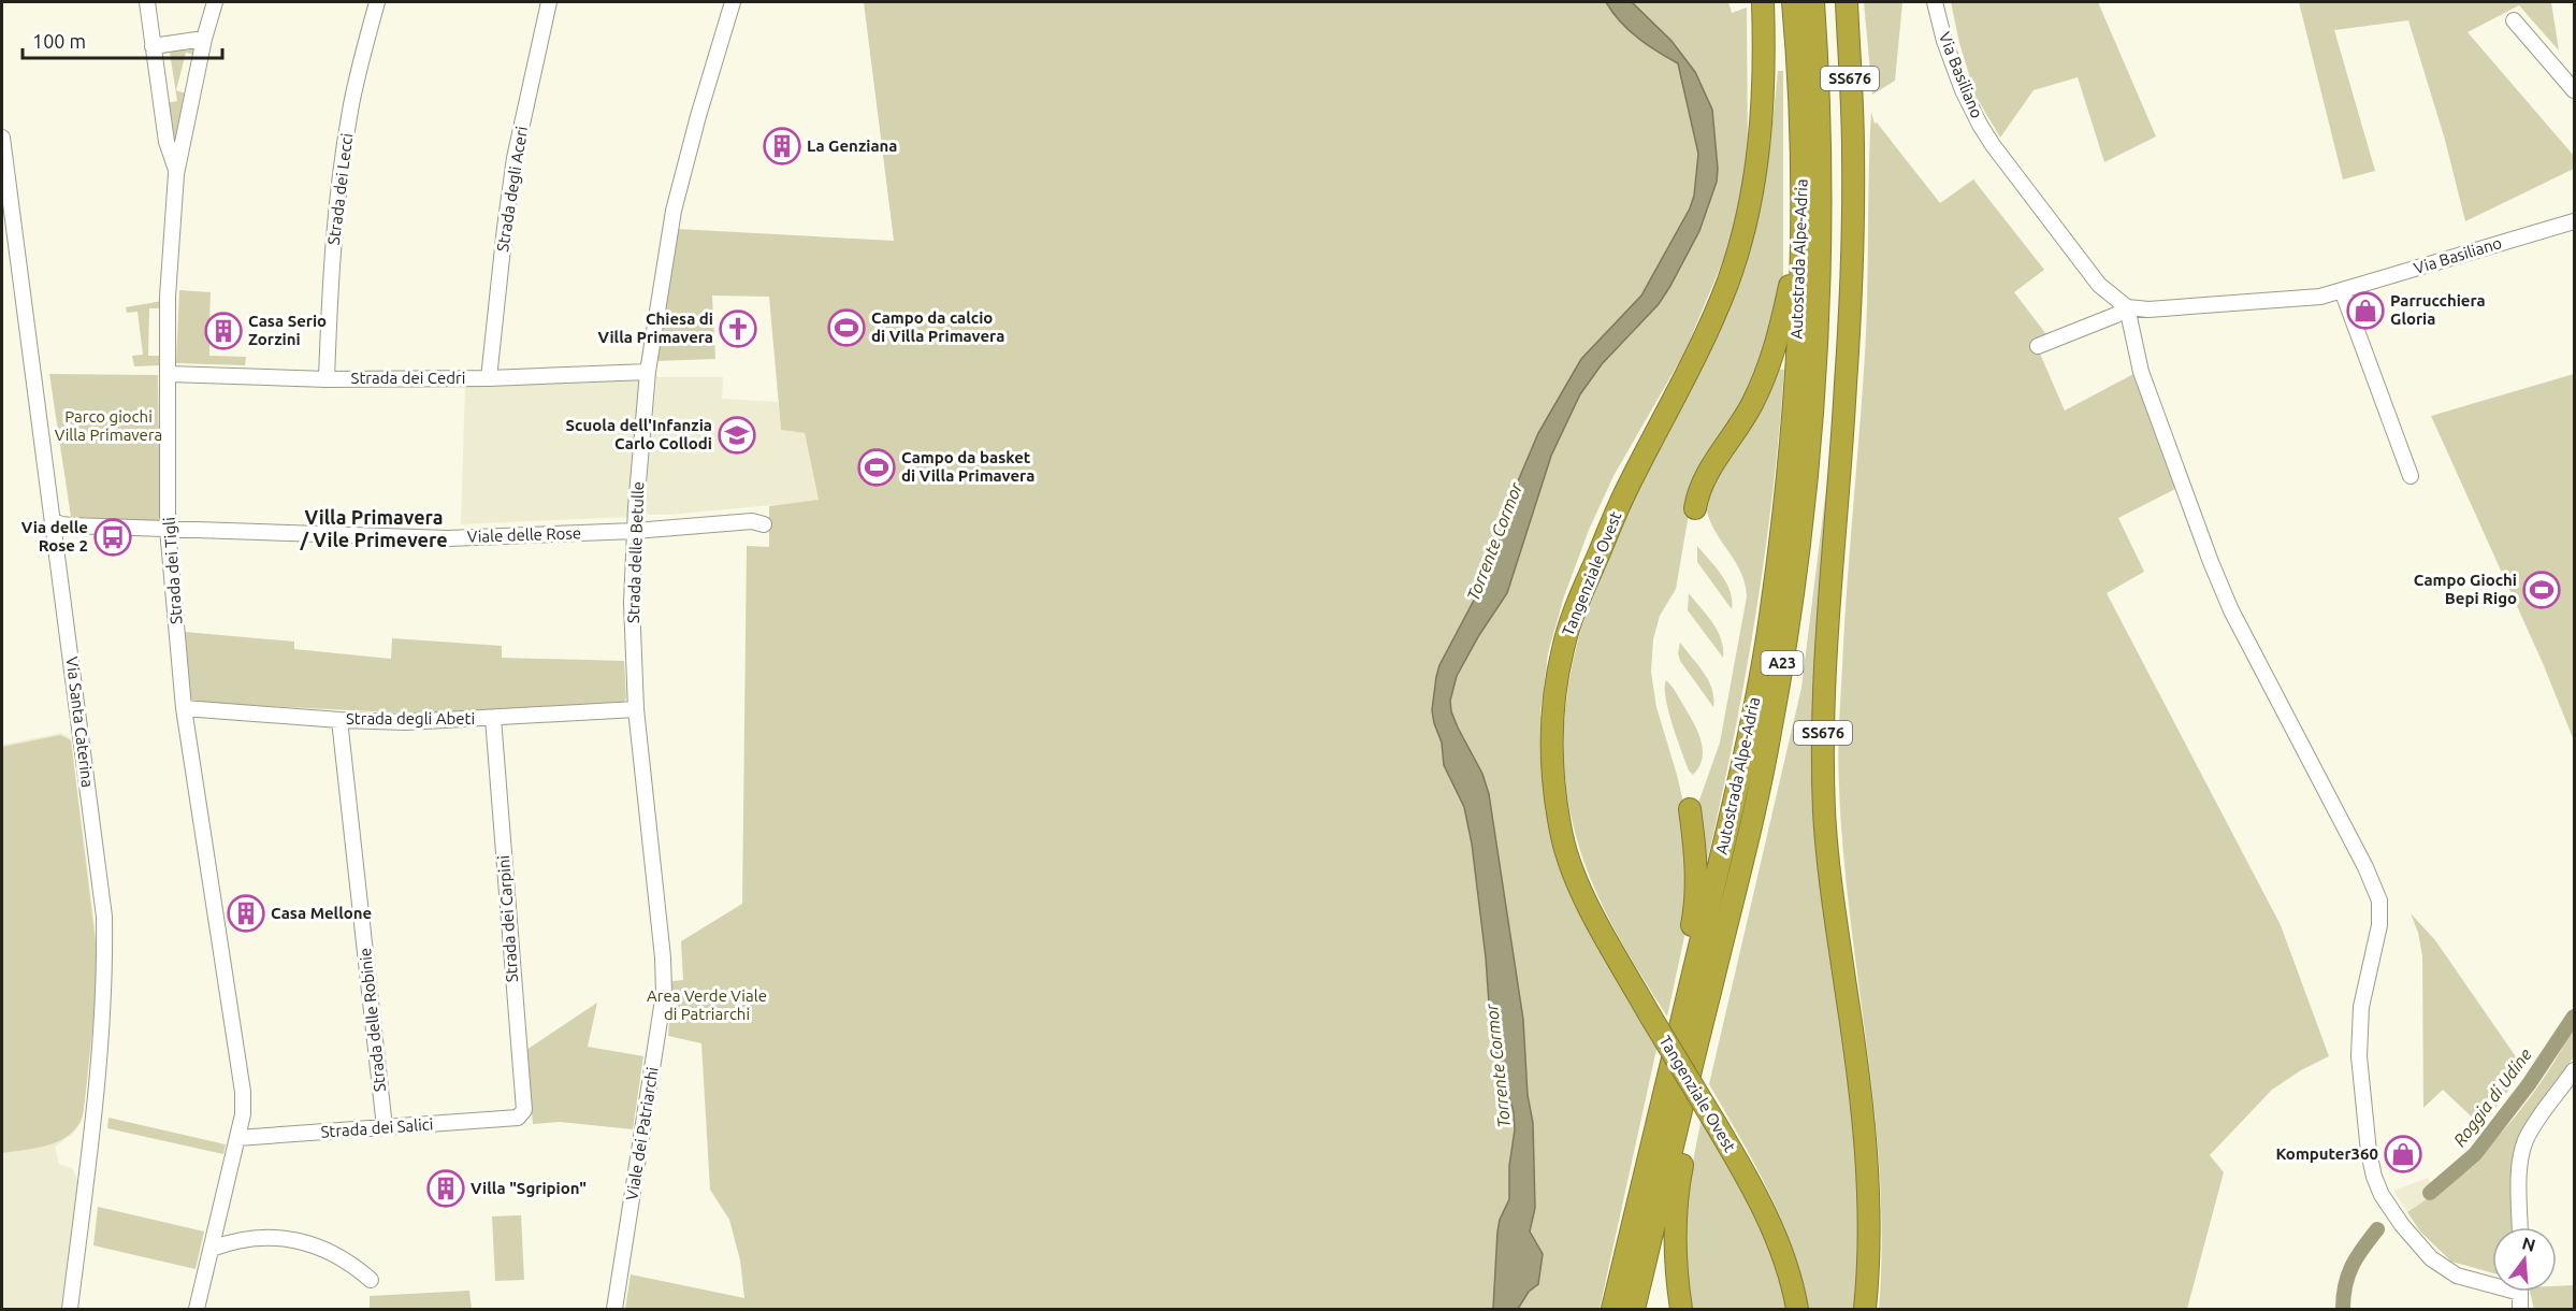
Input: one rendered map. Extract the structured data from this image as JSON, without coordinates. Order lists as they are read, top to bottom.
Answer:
{
  "streets": {
    "highway": [
      "SS676",
      "Autostrada Alpe-Adria",
      "Tangenziale Ovest",
      "A23"
    ],
    "street": [
      "Via Basiliano",
      "Strada dei Lecci",
      "Strada degli Aceri",
      "Strada dei Cedri",
      "Viale delle Rose",
      "Strada delle Betulle",
      "Strada dei Tigli",
      "Strada degli Abeti",
      "Via Santa Caterina",
      "Strada dei Carpini",
      "Strada delle Robinie",
      "Strada dei Salici",
      "Viale dei Patriarchi"
    ]
  },
  "crossings": [
    ["Strada dei Lecci", "Strada dei Cedri"],
    ["Strada degli Aceri", "Strada dei Cedri"],
    ["Strada dei Cedri", "Strada delle Betulle"],
    ["Strada dei Cedri", "Strada dei Tigli"],
    ["Viale delle Rose", "Strada delle Betulle"],
    ["Viale delle Rose", "Strada dei Tigli"],
    ["Viale delle Rose", "Via Santa Caterina"],
    ["Strada delle Betulle", "Strada degli Abeti"],
    ["Strada delle Betulle", "Viale dei Patriarchi"],
    ["Strada dei Tigli", "Strada degli Abeti"],
    ["Strada dei Tigli", "Strada dei Salici"],
    ["Strada degli Abeti", "Strada dei Carpini"],
    ["Strada degli Abeti", "Strada delle Robinie"],
    ["Strada dei Carpini", "Strada dei Salici"],
    ["Strada delle Robinie", "Strada dei Salici"]
  ],
  "districts": ["Villa Primavera / Vile Primevere"],
  "water": ["Torrente Cormor", "Roggia di Udine"],
  "parks": ["Parco giochi Villa Primavera", "Area Verde Viale di Patriarchi"],
  "places": {
    "building": [
      "La Genziana",
      "Casa Serio Zorzini",
      "Casa Mellone",
      "Villa \"Sgripion\""
    ],
    "shop": ["Parrucchiera Gloria", "Komputer360"],
    "sports": ["Campo da calcio di Villa Primavera", "Campo da basket di Villa Primavera", "Campo Giochi Bepi Rigo"],
    "church": ["Chiesa di Villa Primavera"],
    "school or university": ["Scuola dell'Infanzia Carlo Collodi"],
    "bus stop": ["Via delle Rose 2"]
  },
  "scale_bar": "100 m",
  "north": "top"
}
